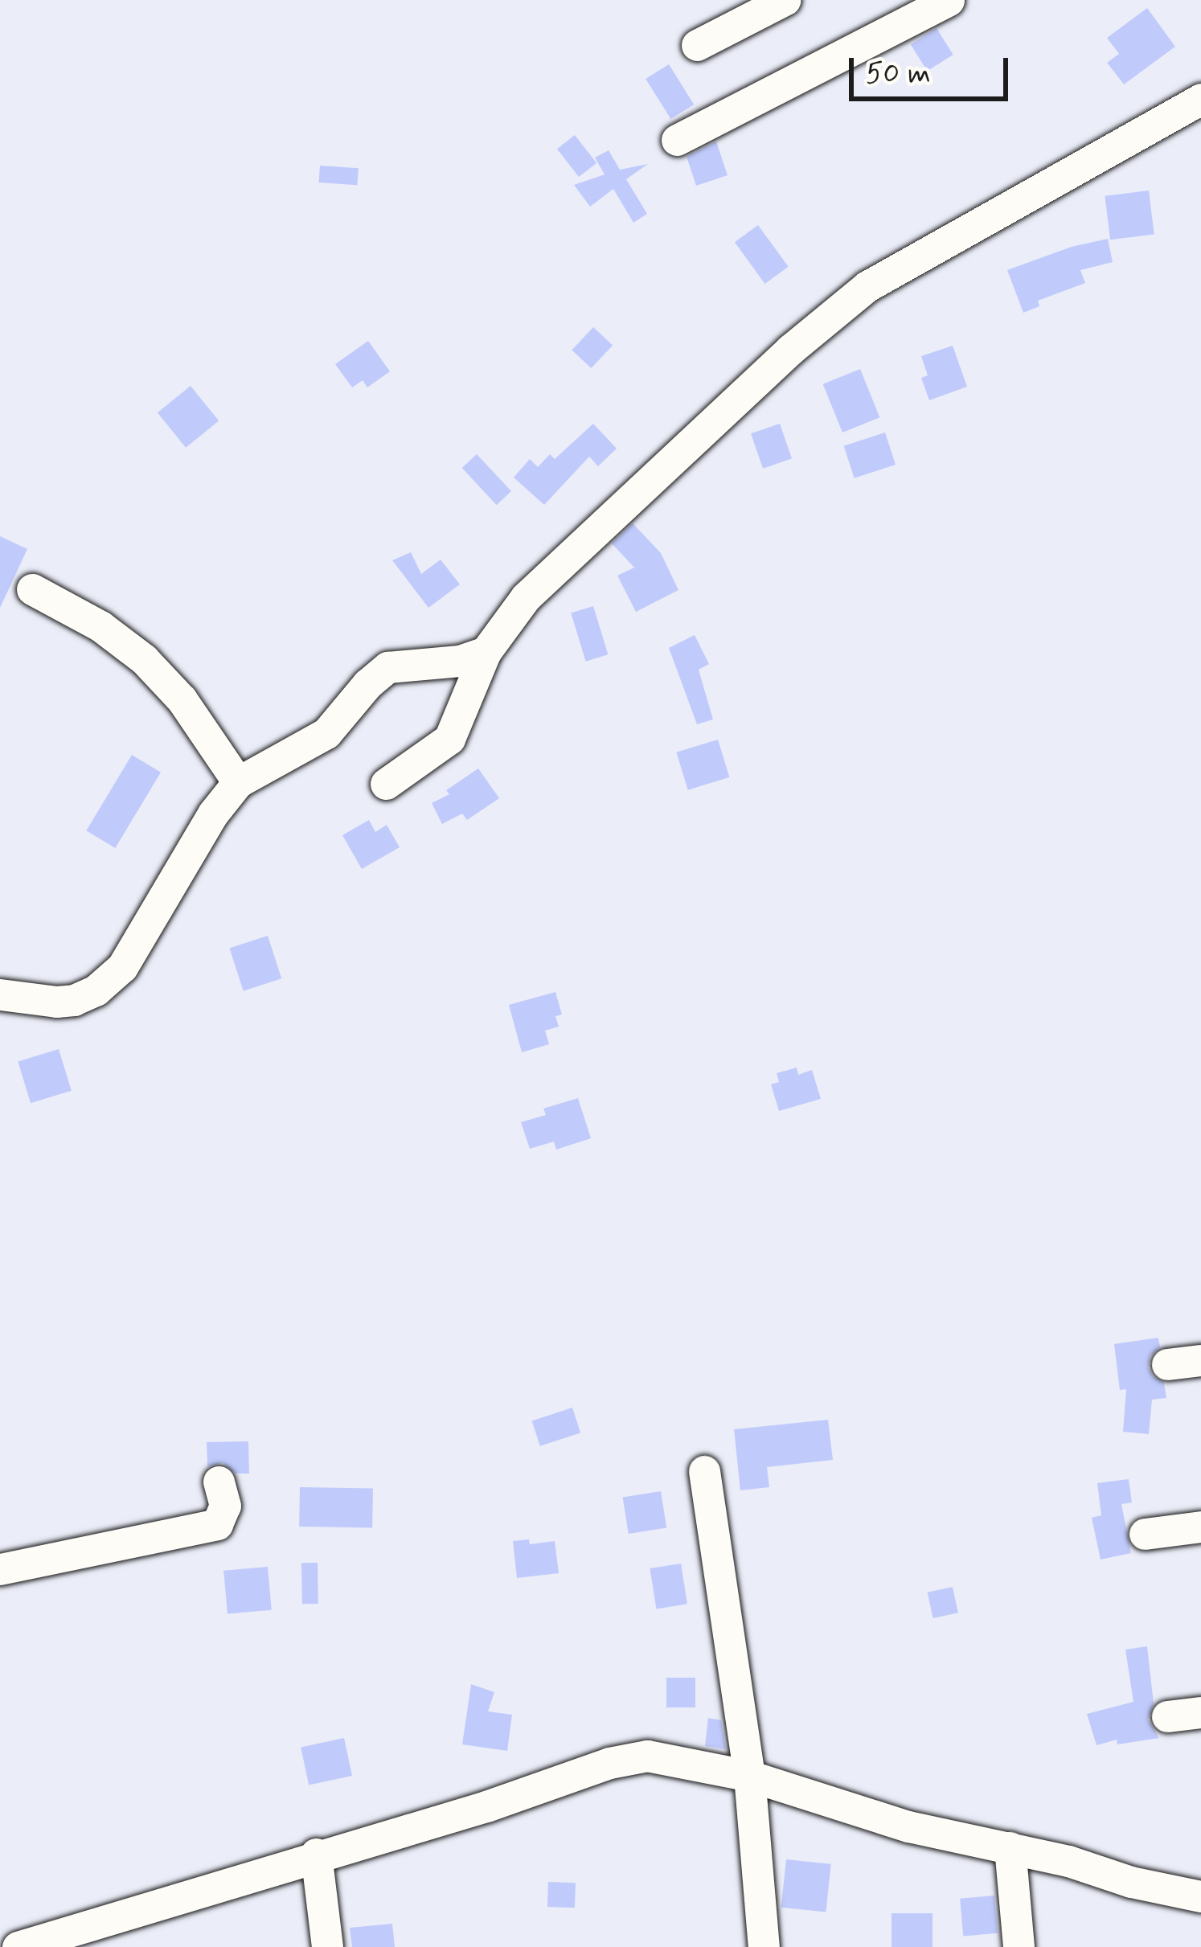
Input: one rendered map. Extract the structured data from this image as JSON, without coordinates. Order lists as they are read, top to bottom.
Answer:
{
  "scale_bar": "50 m"
}
